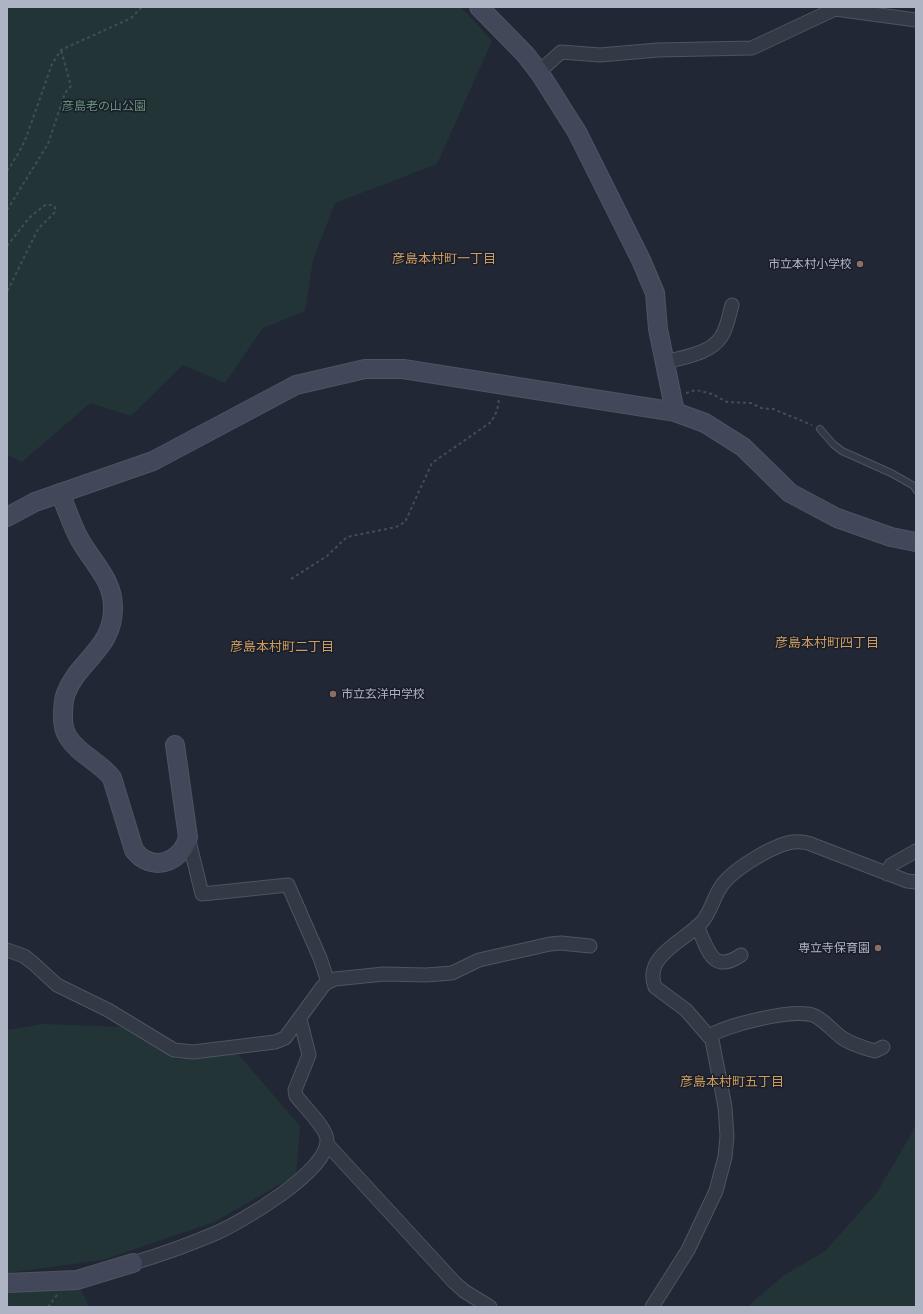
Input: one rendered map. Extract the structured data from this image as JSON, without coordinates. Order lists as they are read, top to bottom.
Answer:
{
  "districts": [
    "彦島本村町一丁目",
    "彦島本村町四丁目",
    "彦島本村町二丁目",
    "彦島本村町五丁目"
  ],
  "parks": ["彦島老の山公園"],
  "places": ["市立本村小学校", "市立玄洋中学校", "専立寺保育園"]
}
